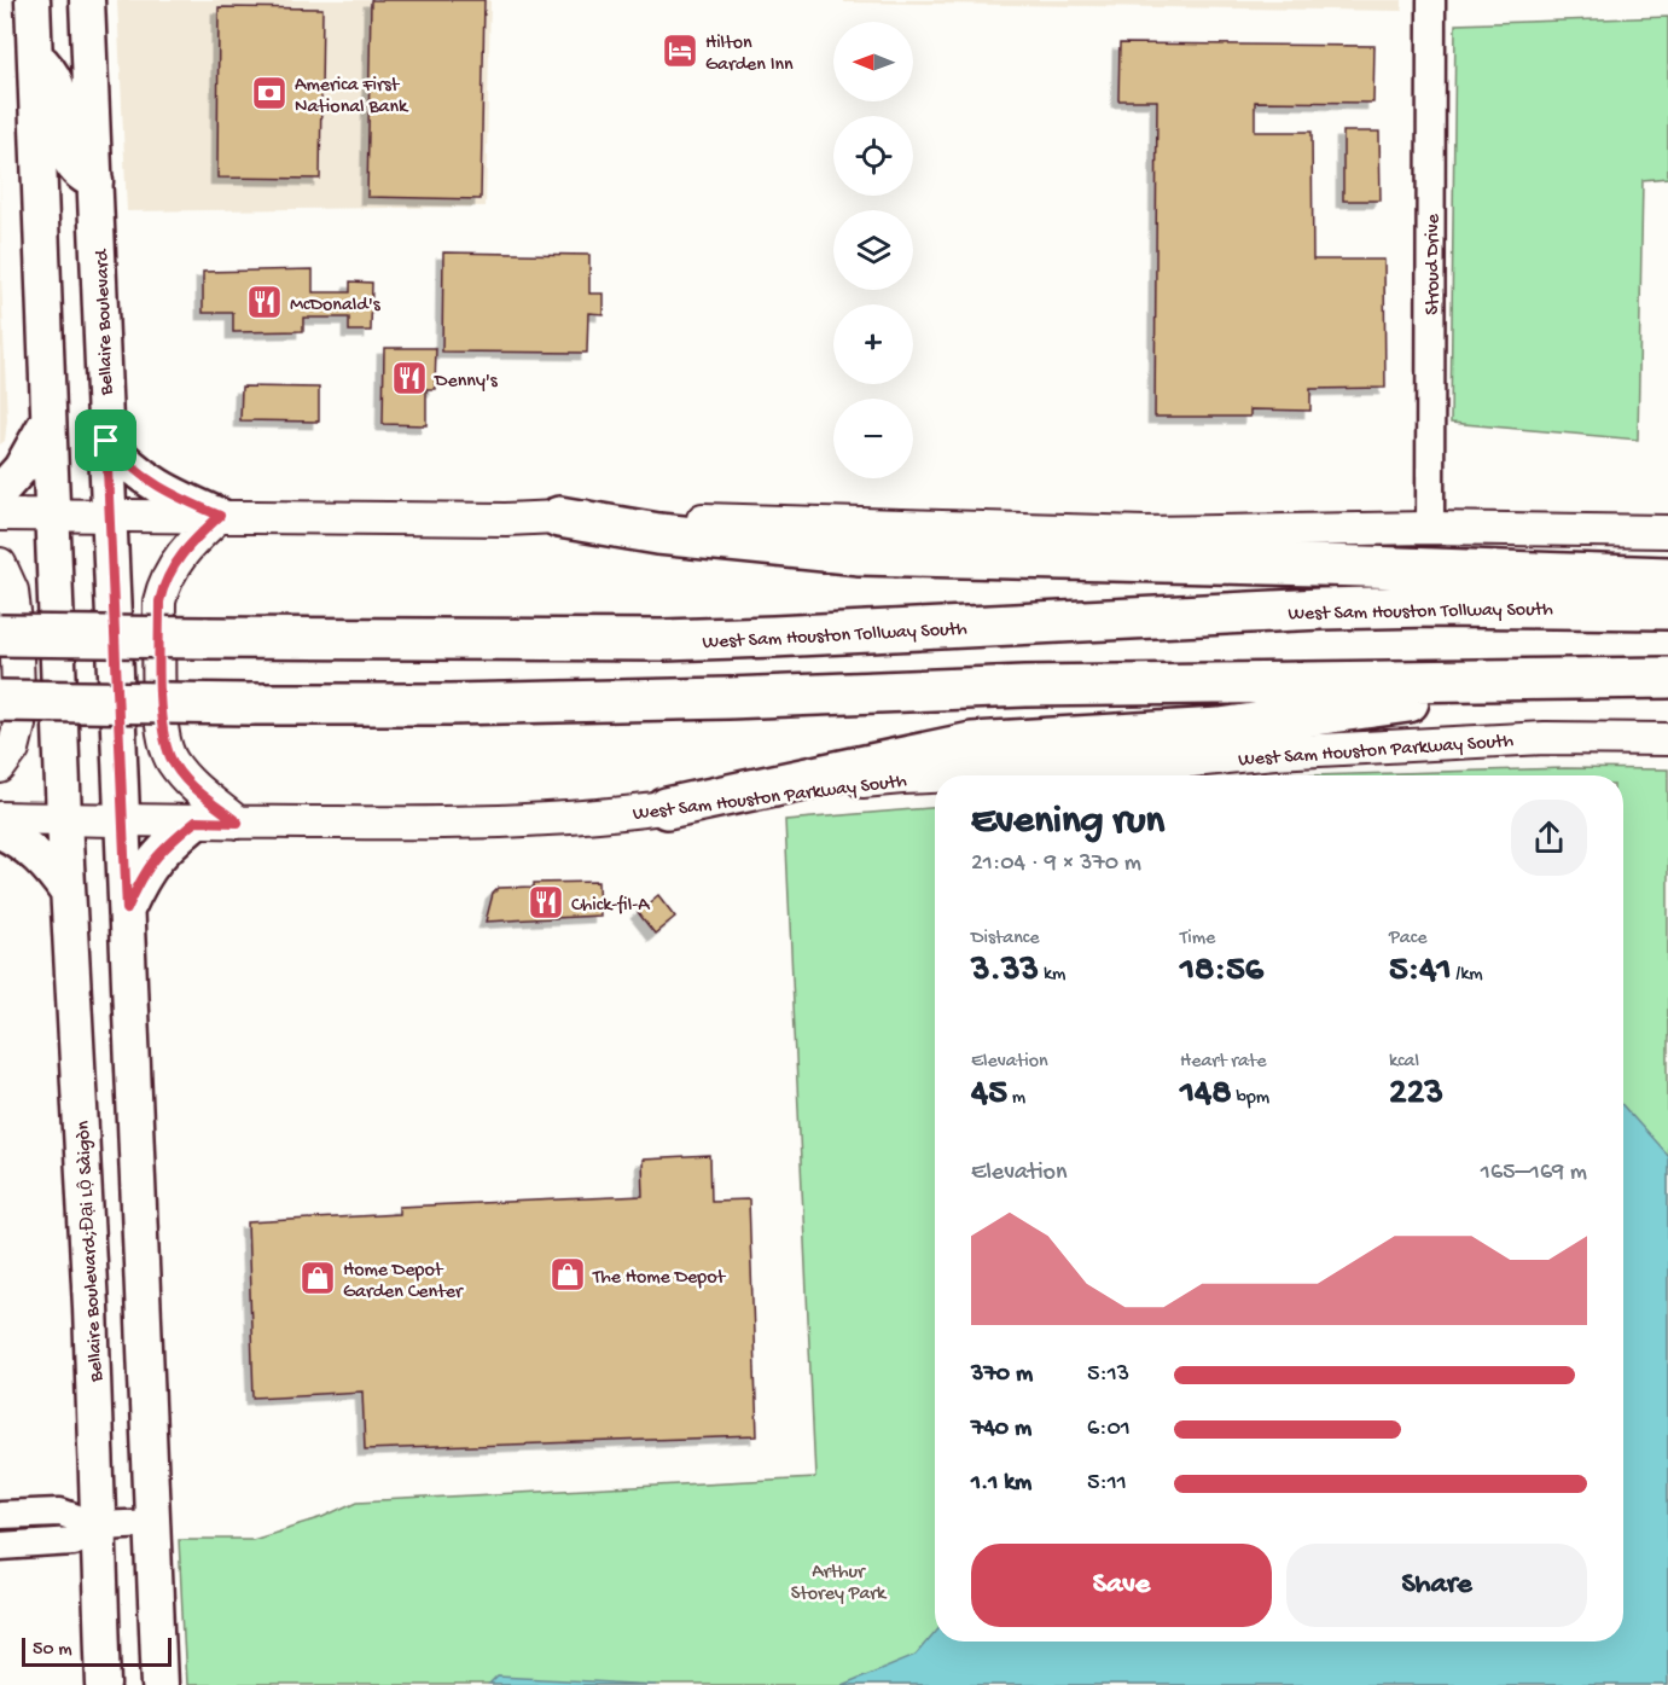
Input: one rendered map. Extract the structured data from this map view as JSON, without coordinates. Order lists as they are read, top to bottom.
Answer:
{
  "streets": {
    "highway": ["West Sam Houston Tollway South"],
    "main road": ["Bellaire Boulevard", "West Sam Houston Parkway South", "Bellaire Boulevard;Đại Lộ Sàigòn"],
    "street": ["Stroud Drive"]
  },
  "crossings": [
    ["Bellaire Boulevard", "West Sam Houston Parkway South"],
    ["West Sam Houston Parkway South", "Bellaire Boulevard;Đại Lộ Sàigòn"]
  ],
  "parks": ["Arthur Storey Park"],
  "places": {
    "hotel": ["Hilton Garden Inn"],
    "bank": ["America First National Bank"],
    "restaurant": ["McDonald's", "Denny's", "Chick-fil-A"],
    "shop": ["The Home Depot", "Home Depot Garden Center"]
  },
  "scale_bar": "50 m",
  "north": "left",
  "page": {
    "map_buttons": ["+", "−"],
    "heading": ["Evening run", "21:04 · 9 × 370 m"],
    "stats": [
      ["Distance", "3.33 km"],
      ["Time", "18:56"],
      ["Pace", "5:41 /km"],
      ["Elevation", "45 m"],
      ["Heart rate", "148 bpm"],
      ["kcal", "223"]
    ],
    "chart": ["Elevation", "165–169 m"],
    "list": [
      {
        "name": "370 m",
        "note": "5:13"
      },
      {
        "name": "740 m",
        "note": "6:01"
      },
      {
        "name": "1.1 km",
        "note": "5:11"
      }
    ],
    "buttons": ["Save", "Share"],
    "scale": "50 m"
  }
}
